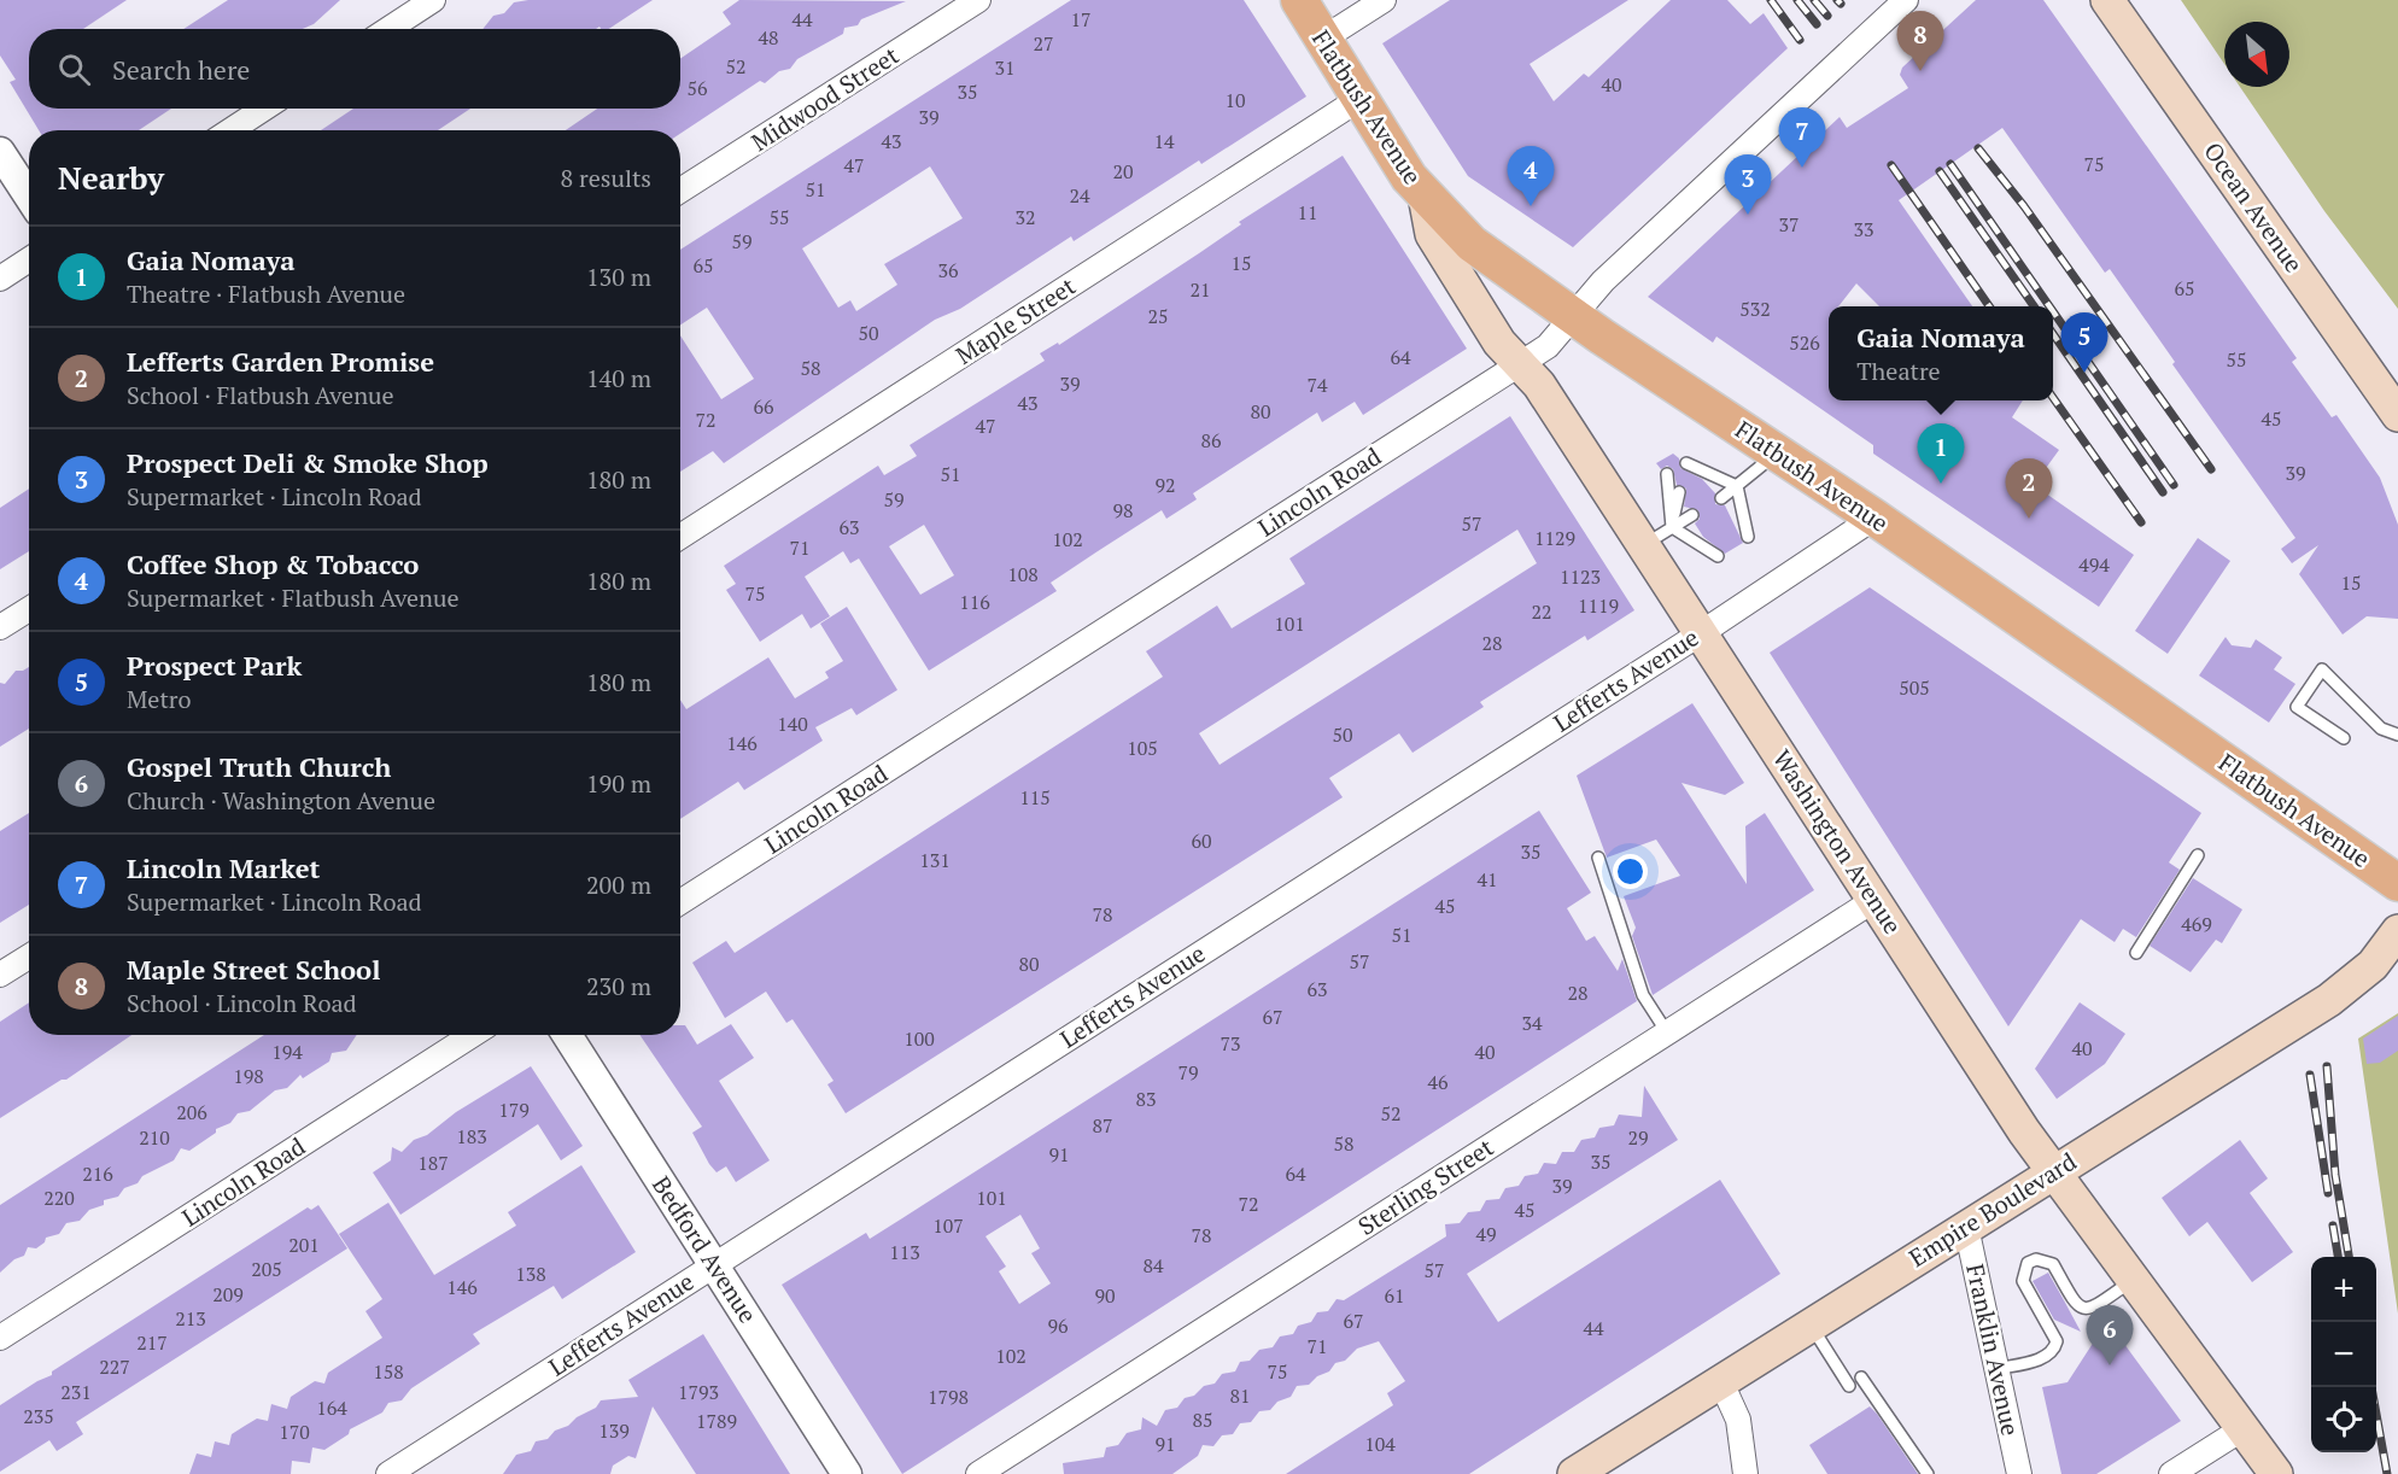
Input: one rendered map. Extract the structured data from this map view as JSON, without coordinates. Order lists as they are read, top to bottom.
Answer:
{
  "streets": {
    "main road": [
      "Flatbush Avenue",
      "Ocean Avenue",
      "Washington Avenue",
      "Empire Boulevard"
    ],
    "street": [
      "Midwood Street",
      "Maple Street",
      "Lincoln Road",
      "Lefferts Avenue",
      "Sterling Street",
      "Bedford Avenue",
      "Franklin Avenue"
    ]
  },
  "crossings": [
    ["Flatbush Avenue", "Maple Street"],
    ["Flatbush Avenue", "Lincoln Road"],
    ["Flatbush Avenue", "Lefferts Avenue"],
    ["Flatbush Avenue", "Washington Avenue"],
    ["Lincoln Road", "Washington Avenue"],
    ["Lefferts Avenue", "Washington Avenue"],
    ["Lefferts Avenue", "Bedford Avenue"],
    ["Washington Avenue", "Sterling Street"],
    ["Washington Avenue", "Empire Boulevard"],
    ["Empire Boulevard", "Franklin Avenue"]
  ],
  "house_numbers": [
    "44",
    "17",
    "48",
    "27",
    "52",
    "31",
    "40",
    "56",
    "35",
    "10",
    "39",
    "43",
    "14",
    "75",
    "47",
    "20",
    "51",
    "24",
    "11",
    "55",
    "32",
    "37",
    "33",
    "59",
    "15",
    "65",
    "36",
    "65",
    "21",
    "532",
    "25",
    "50",
    "526",
    "64",
    "55",
    "58",
    "39",
    "74",
    "43",
    "66",
    "80",
    "45",
    "72",
    "47",
    "86",
    "39",
    "51",
    "92",
    "59",
    "98",
    "57",
    "63",
    "1129",
    "102",
    "71",
    "494",
    "108",
    "1123",
    "15",
    "75",
    "116",
    "1119",
    "22",
    "101",
    "28",
    "505",
    "140",
    "50",
    "146",
    "105",
    "115",
    "60",
    "35",
    "131",
    "41",
    "45",
    "78",
    "469",
    "51",
    "57",
    "80",
    "63",
    "28",
    "67",
    "34",
    "100",
    "73",
    "40",
    "194",
    "40",
    "79",
    "198",
    "46",
    "83",
    "179",
    "206",
    "52",
    "87",
    "183",
    "210",
    "29",
    "58",
    "91",
    "35",
    "187",
    "216",
    "64",
    "39",
    "220",
    "101",
    "72",
    "45",
    "107",
    "49",
    "78",
    "201",
    "113",
    "84",
    "205",
    "57",
    "138",
    "146",
    "209",
    "90",
    "61",
    "213",
    "67",
    "96",
    "44",
    "217",
    "71",
    "102",
    "227",
    "158",
    "75",
    "231",
    "1793",
    "81",
    "1798",
    "164",
    "235",
    "85",
    "1789",
    "139",
    "170",
    "91",
    "104"
  ],
  "north": "bottom right",
  "page": {
    "pins": [
      "8",
      "7",
      "4",
      "3",
      "5",
      "1",
      "2",
      "6"
    ],
    "search": "Search here",
    "heading": ["Nearby", "8 results"],
    "list": [
      {
        "mark": "1",
        "name": "Gaia Nomaya",
        "note": "Theatre · Flatbush Avenue",
        "value": "130 m"
      },
      {
        "mark": "2",
        "name": "Lefferts Garden Promise",
        "note": "School · Flatbush Avenue",
        "value": "140 m"
      },
      {
        "mark": "3",
        "name": "Prospect Deli & Smoke Shop",
        "note": "Supermarket · Lincoln Road",
        "value": "180 m"
      },
      {
        "mark": "4",
        "name": "Coffee Shop & Tobacco",
        "note": "Supermarket · Flatbush Avenue",
        "value": "180 m"
      },
      {
        "mark": "5",
        "name": "Prospect Park",
        "note": "Metro",
        "value": "180 m"
      },
      {
        "mark": "6",
        "name": "Gospel Truth Church",
        "note": "Church · Washington Avenue",
        "value": "190 m"
      },
      {
        "mark": "7",
        "name": "Lincoln Market",
        "note": "Supermarket · Lincoln Road",
        "value": "200 m"
      },
      {
        "mark": "8",
        "name": "Maple Street School",
        "note": "School · Lincoln Road",
        "value": "230 m"
      }
    ],
    "popup": ["Gaia Nomaya", "Theatre"],
    "map_buttons": ["+", "−"]
  }
}
